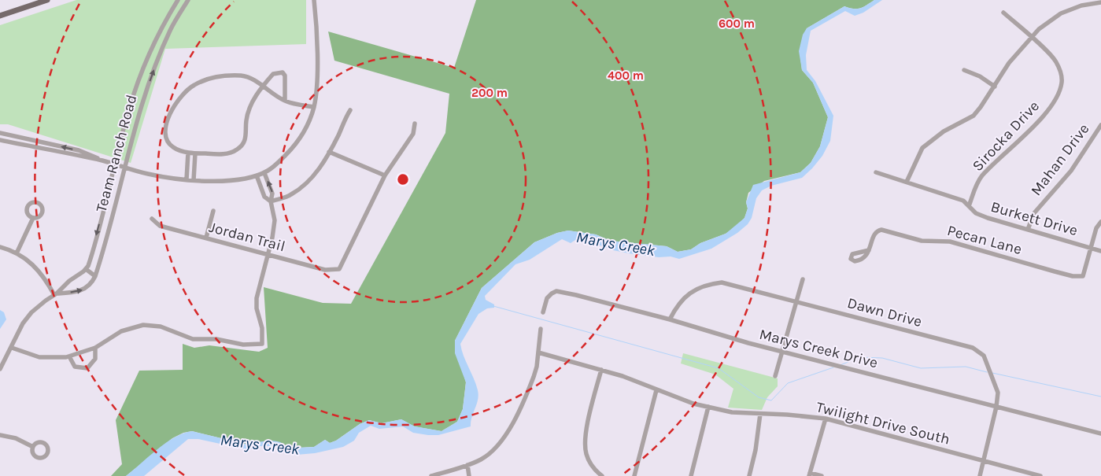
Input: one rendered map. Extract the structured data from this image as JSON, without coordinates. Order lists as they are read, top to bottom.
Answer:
{
  "streets": {
    "street": [
      "Sirocka Drive",
      "Team Ranch Road",
      "Mahan Drive",
      "Burkett Drive",
      "Jordan Trail",
      "Pecan Lane",
      "Dawn Drive",
      "Marys Creek Drive",
      "Twilight Drive South"
    ]
  },
  "crossings": [
    ["Sirocka Drive", "Burkett Drive"],
    ["Mahan Drive", "Burkett Drive"],
    ["Burkett Drive", "Pecan Lane"],
    ["Dawn Drive", "Marys Creek Drive"],
    ["Dawn Drive", "Twilight Drive South"]
  ],
  "water": ["Marys Creek"],
  "rings": ["600 m", "400 m", "200 m"]
}
